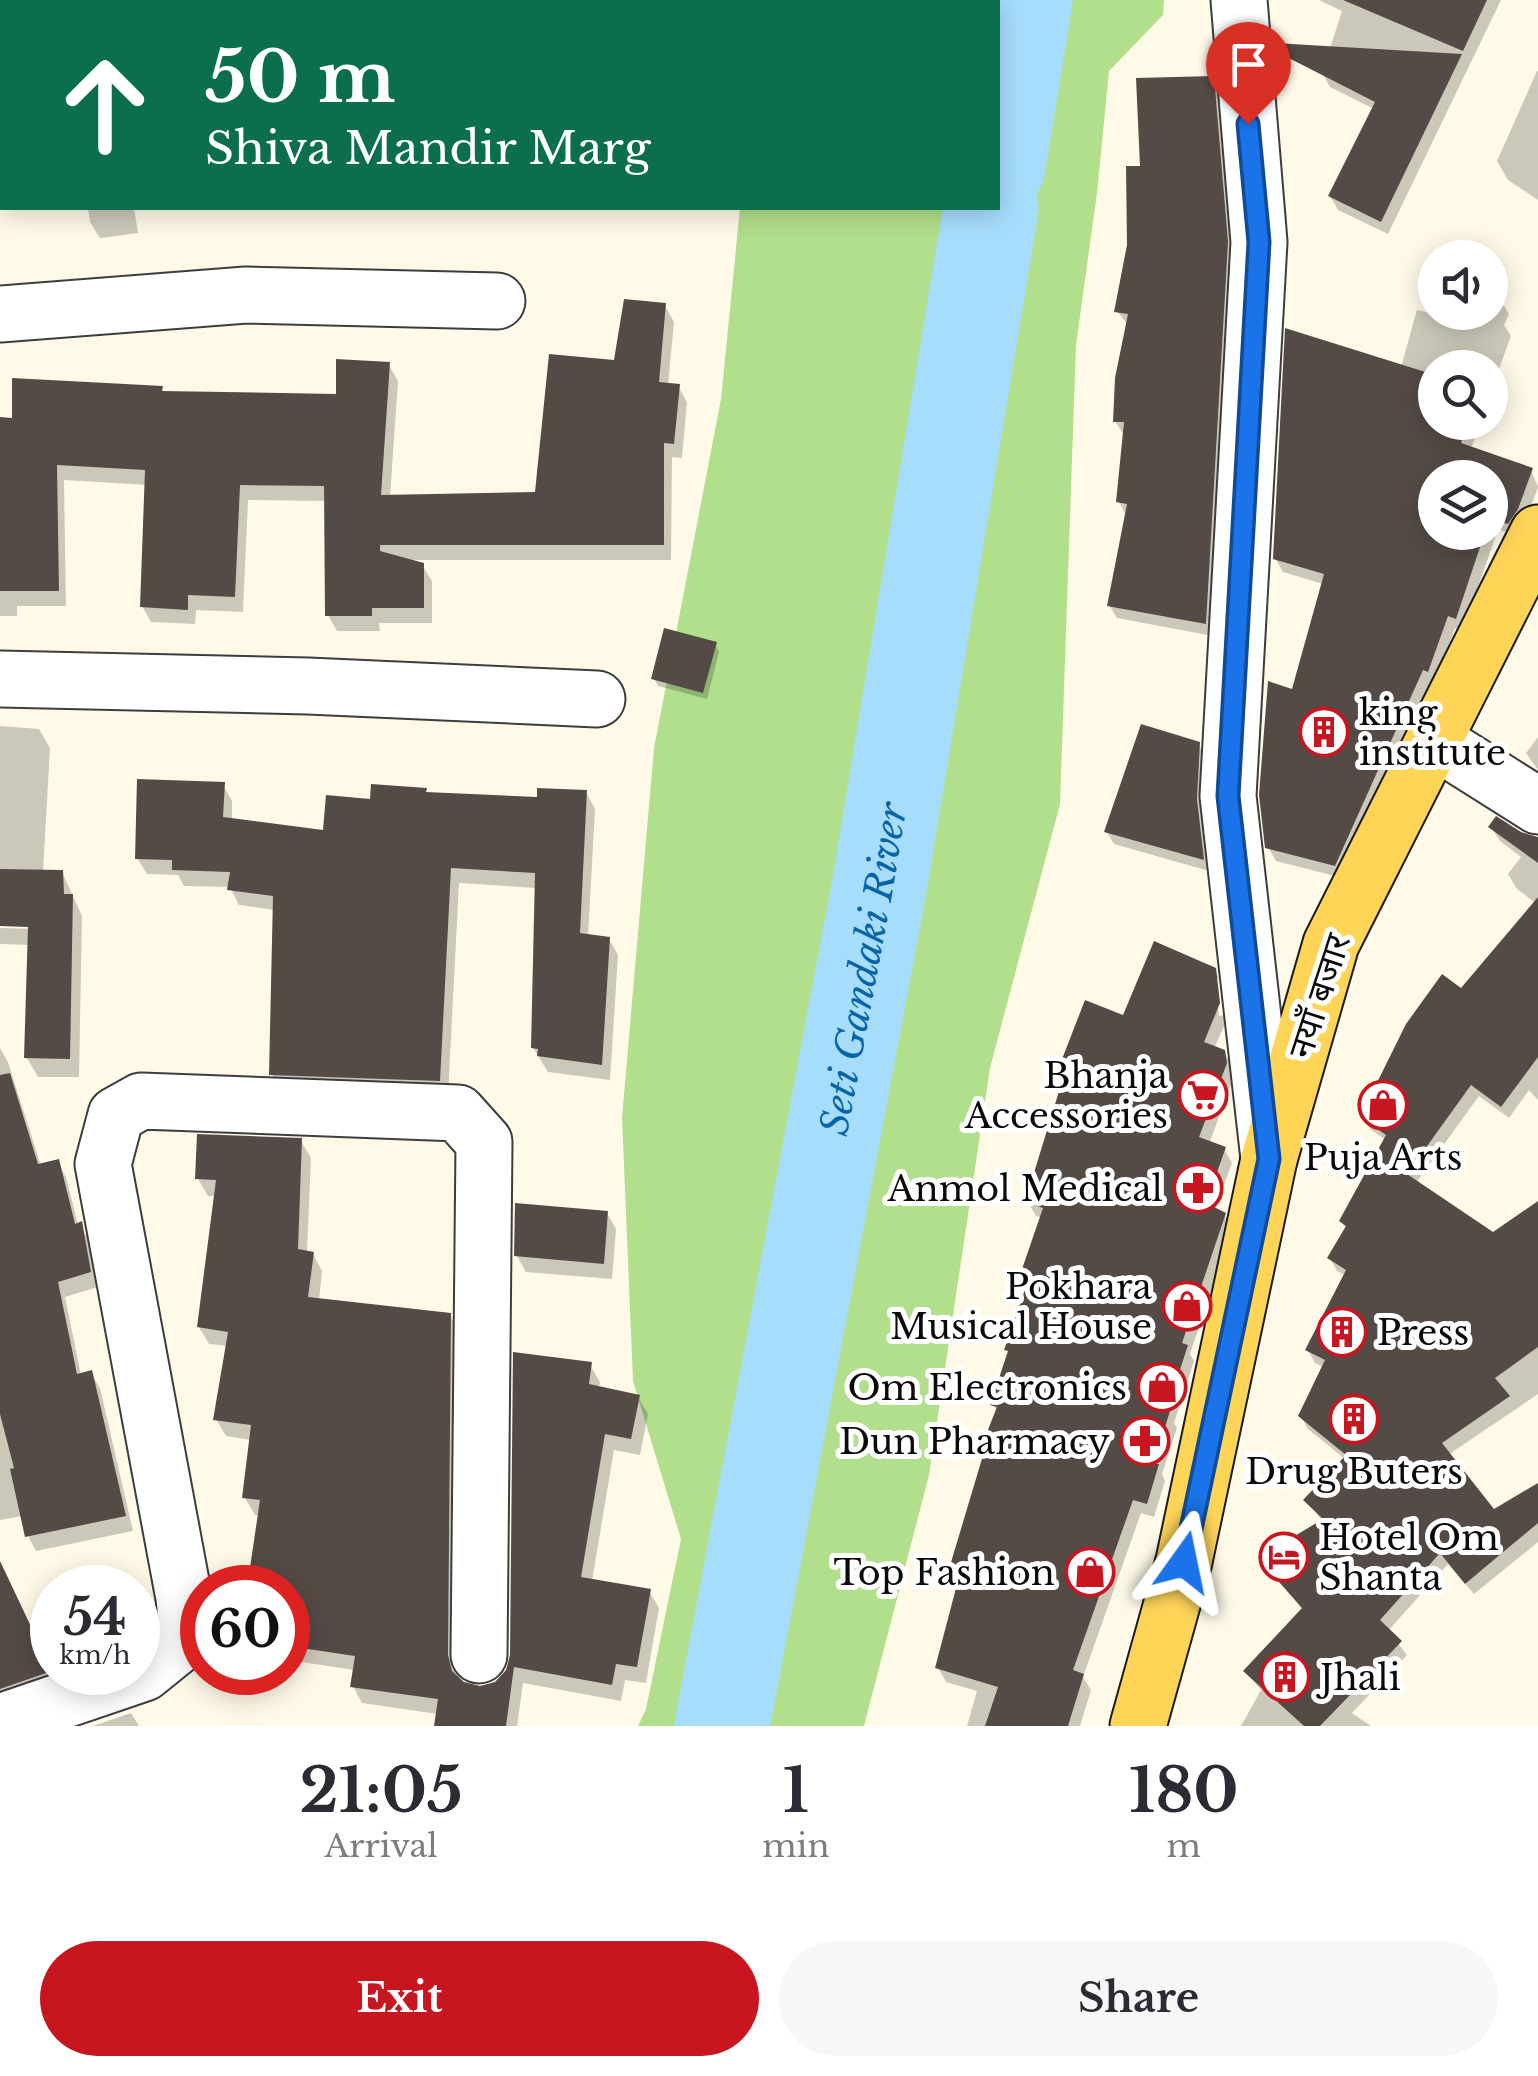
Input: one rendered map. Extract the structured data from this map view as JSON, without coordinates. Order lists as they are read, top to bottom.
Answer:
{
  "streets": {
    "main road": ["नयाँ बजार"]
  },
  "water": ["Seti Gandaki River"],
  "places": {
    "building": [
      "king institute",
      "Press",
      "Drug Buters",
      "Jhali"
    ],
    "supermarket": ["Bhanja Accessories"],
    "shop": [
      "Puja Arts",
      "Pokhara Musical House",
      "Om Electronics",
      "Top Fashion"
    ],
    "pharmacy": ["Anmol Medical", "Dun Pharmacy"],
    "hotel": ["Hotel Om Shanta"]
  },
  "page": {
    "turn": ["50 m", "Shiva Mandir Marg"],
    "speed": "54 km/h",
    "limit": "60",
    "eta": [
      "21:05",
      "Arrival",
      "1",
      "min",
      "180",
      "m"
    ],
    "buttons": ["Exit", "Share"]
  }
}
